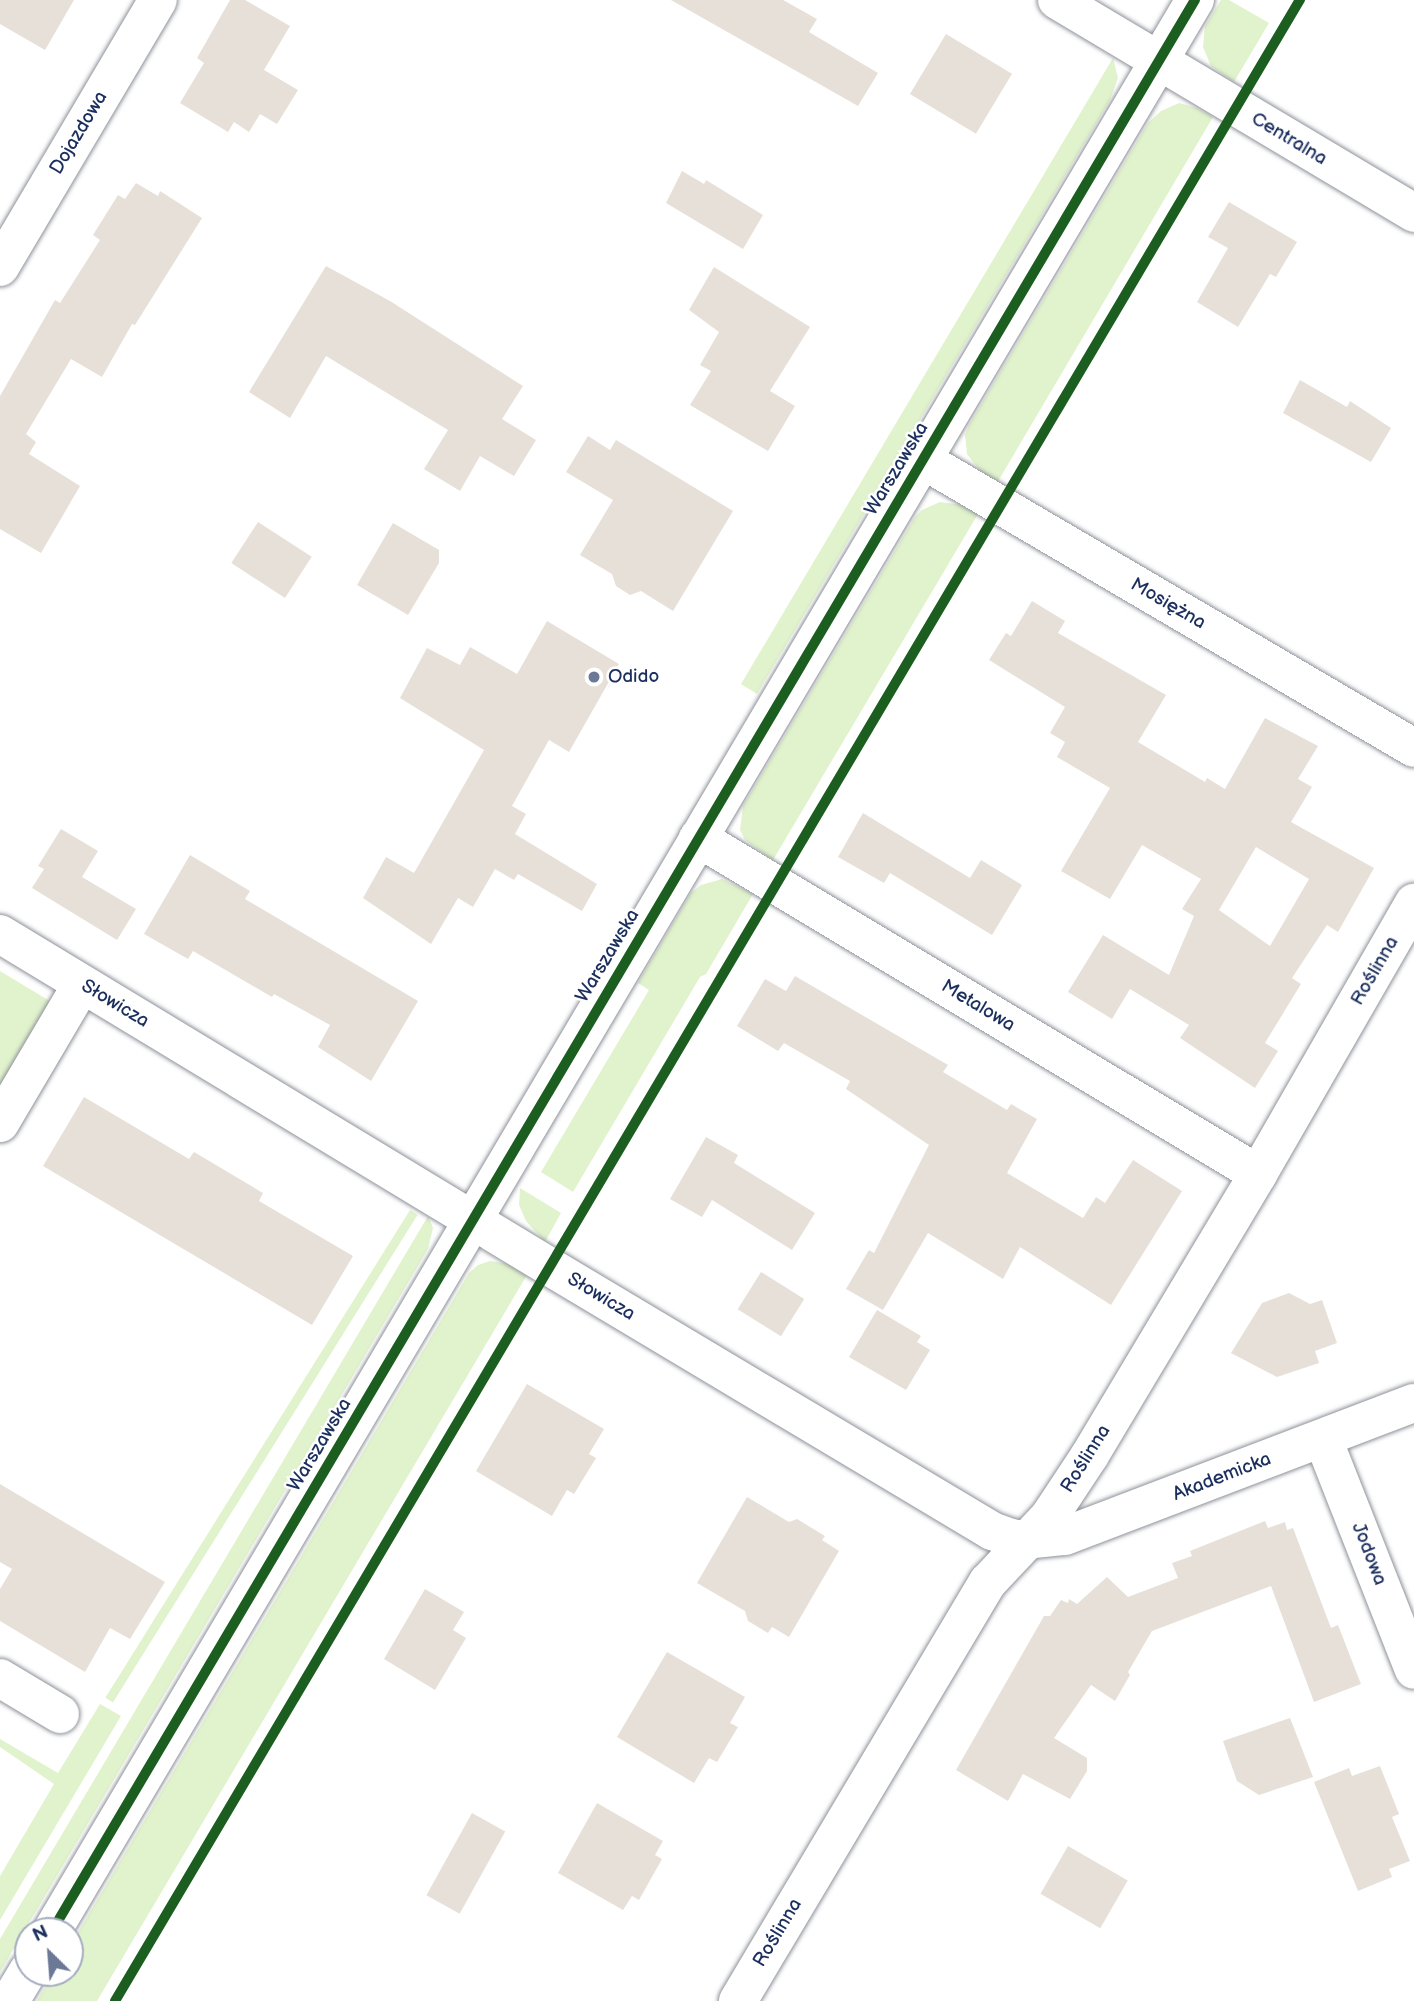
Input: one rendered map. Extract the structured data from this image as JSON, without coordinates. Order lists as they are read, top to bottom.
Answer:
{
  "streets": {
    "street": [
      "Dojazdowa",
      "Centralna",
      "Warszawska",
      "Mosiężna",
      "Roślinna",
      "Słowicza",
      "Metalowa",
      "Akademicka",
      "Jodowa"
    ]
  },
  "crossings": [
    ["Centralna", "Warszawska"],
    ["Warszawska", "Mosiężna"],
    ["Warszawska", "Słowicza"],
    ["Warszawska", "Metalowa"],
    ["Roślinna", "Słowicza"],
    ["Roślinna", "Metalowa"],
    ["Roślinna", "Akademicka"],
    ["Słowicza", "Akademicka"],
    ["Akademicka", "Jodowa"]
  ],
  "places": ["Odido"],
  "north": "top left"
}
